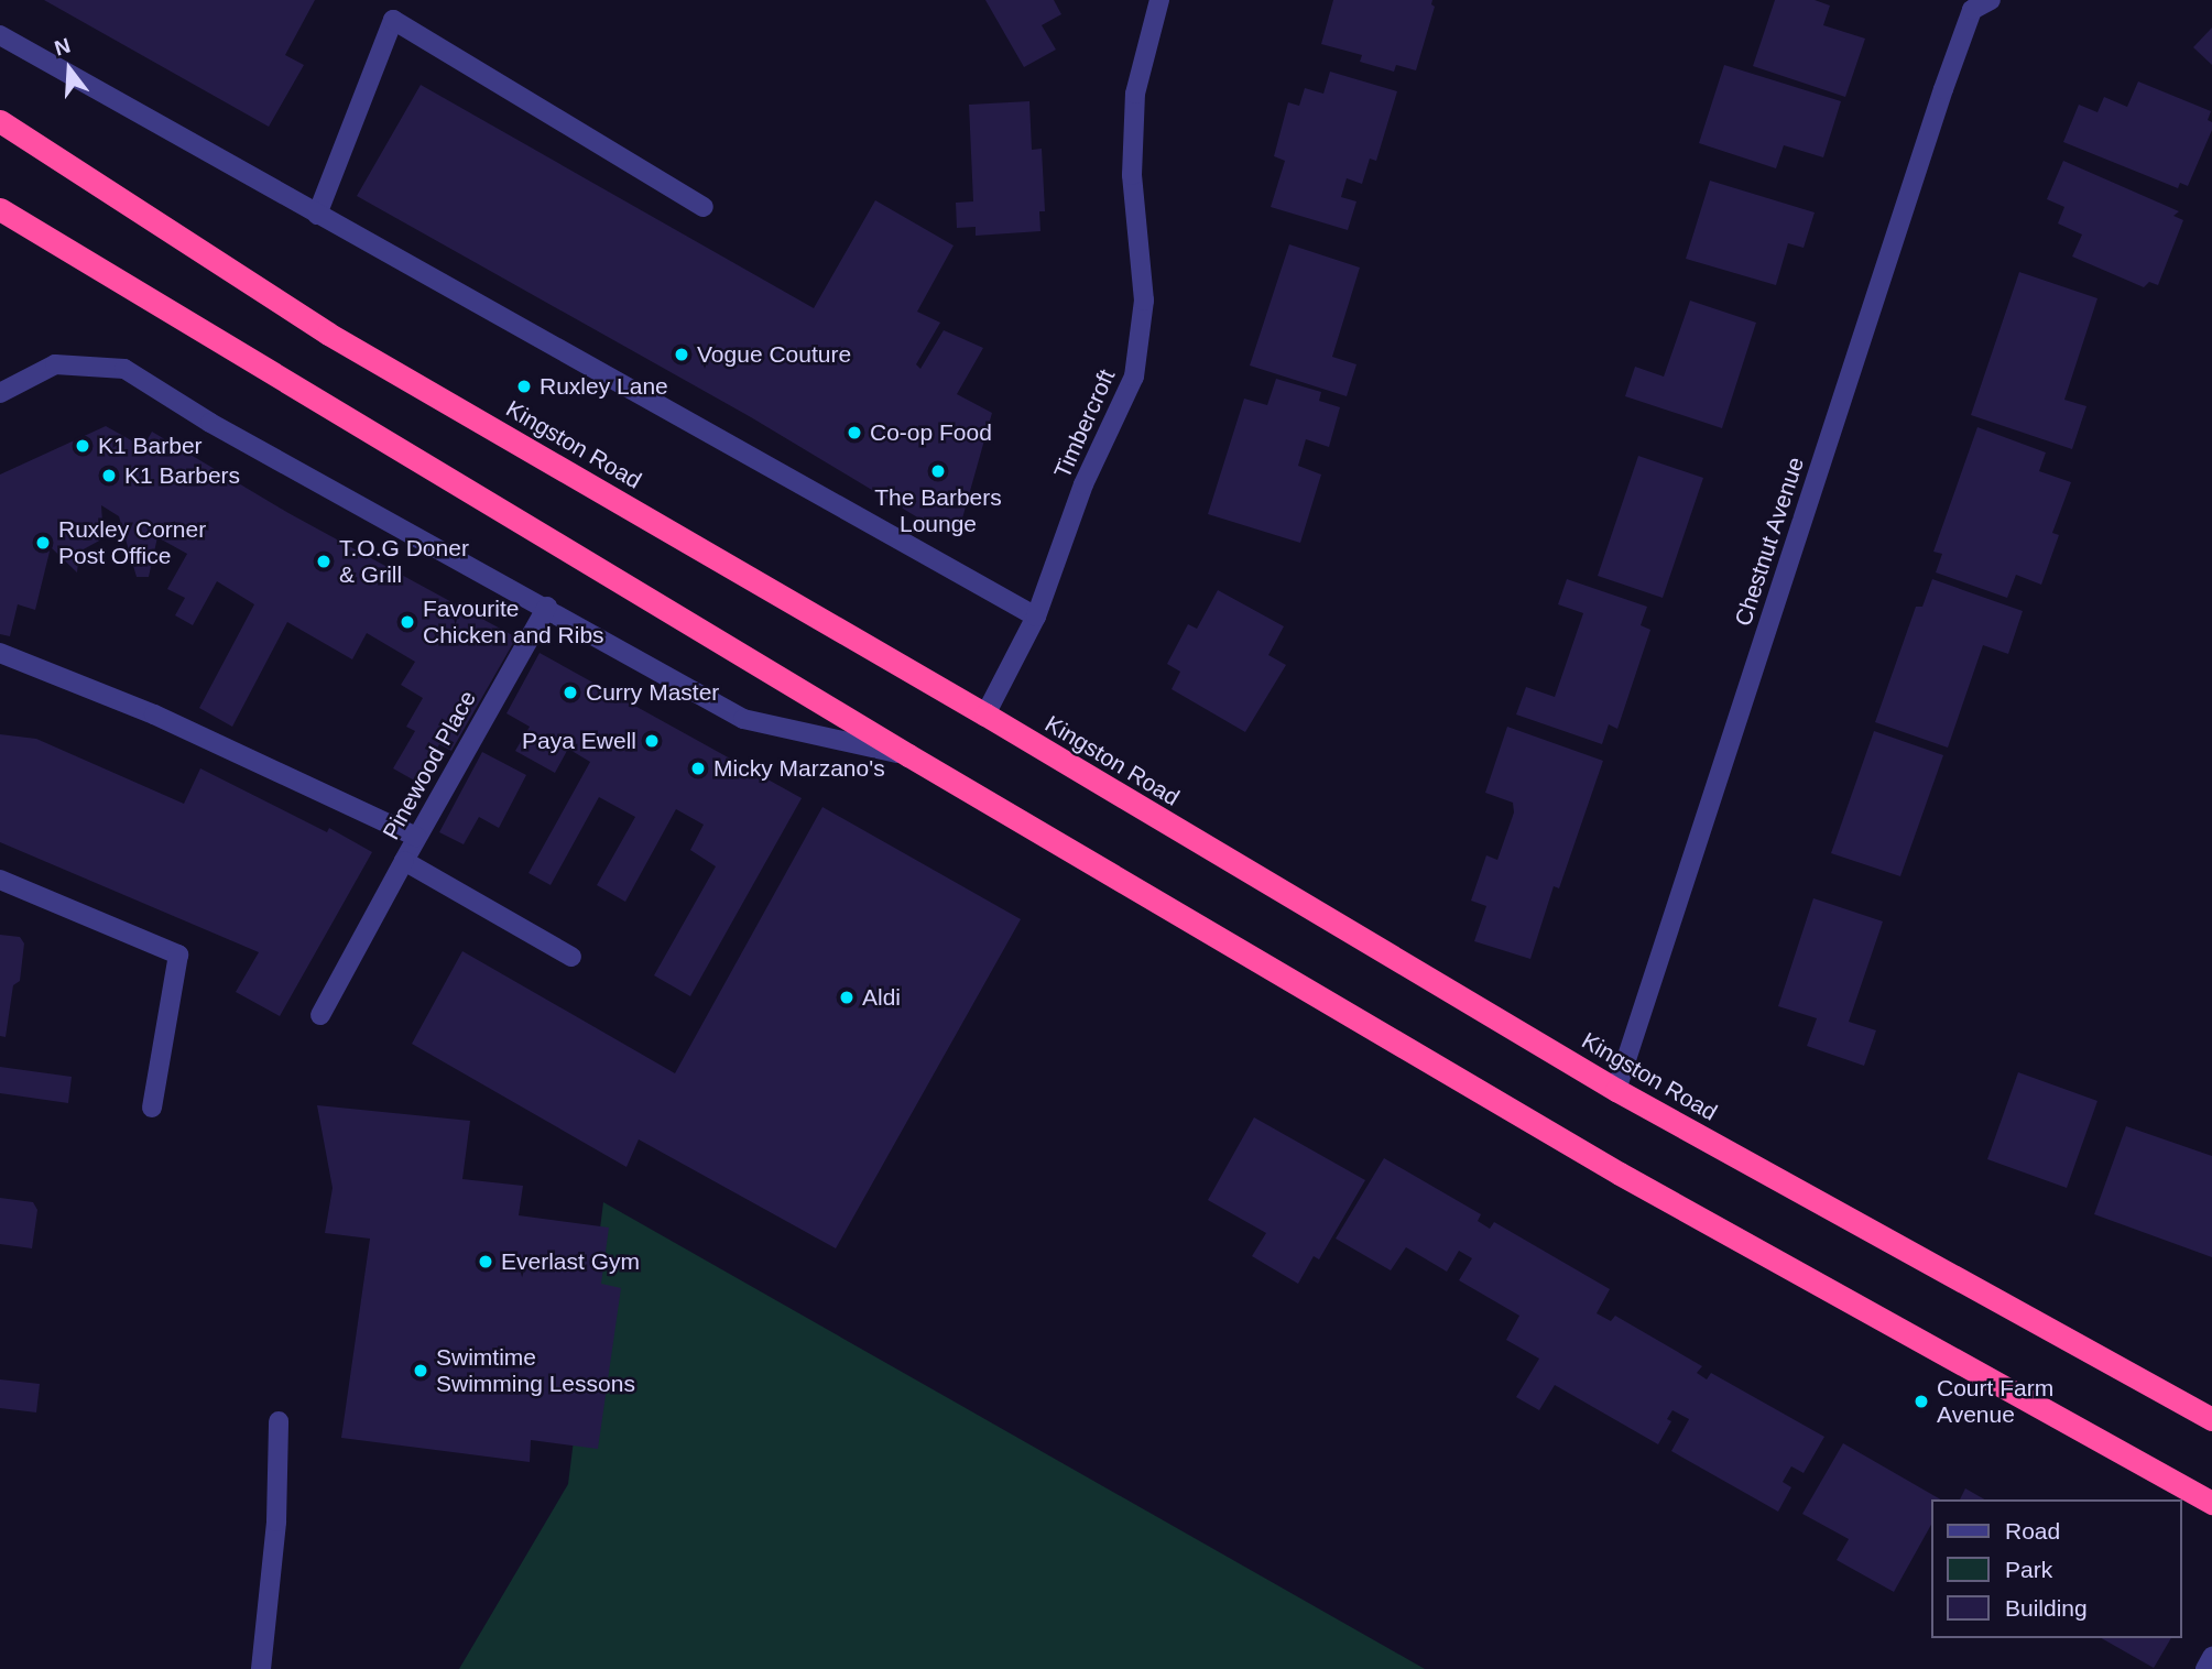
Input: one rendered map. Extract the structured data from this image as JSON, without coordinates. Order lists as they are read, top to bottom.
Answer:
{
  "streets": {
    "highway": ["Kingston Road"],
    "street": ["Timbercroft", "Chestnut Avenue", "Pinewood Place"]
  },
  "crossings": [
    ["Timbercroft", "Kingston Road"],
    ["Kingston Road", "Chestnut Avenue"]
  ],
  "places": [
    "Vogue Couture",
    "Ruxley Lane",
    "Co-op Food",
    "K1 Barber",
    "The Barbers Lounge",
    "K1 Barbers",
    "Ruxley Corner Post Office",
    "T.O.G Doner & Grill",
    "Favourite Chicken and Ribs",
    "Curry Master",
    "Paya Ewell",
    "Micky Marzano's",
    "Aldi",
    "Everlast Gym",
    "Swimtime Swimming Lessons",
    "Court Farm Avenue"
  ],
  "legend": ["Road", "Park", "Building"],
  "north": "top"
}
